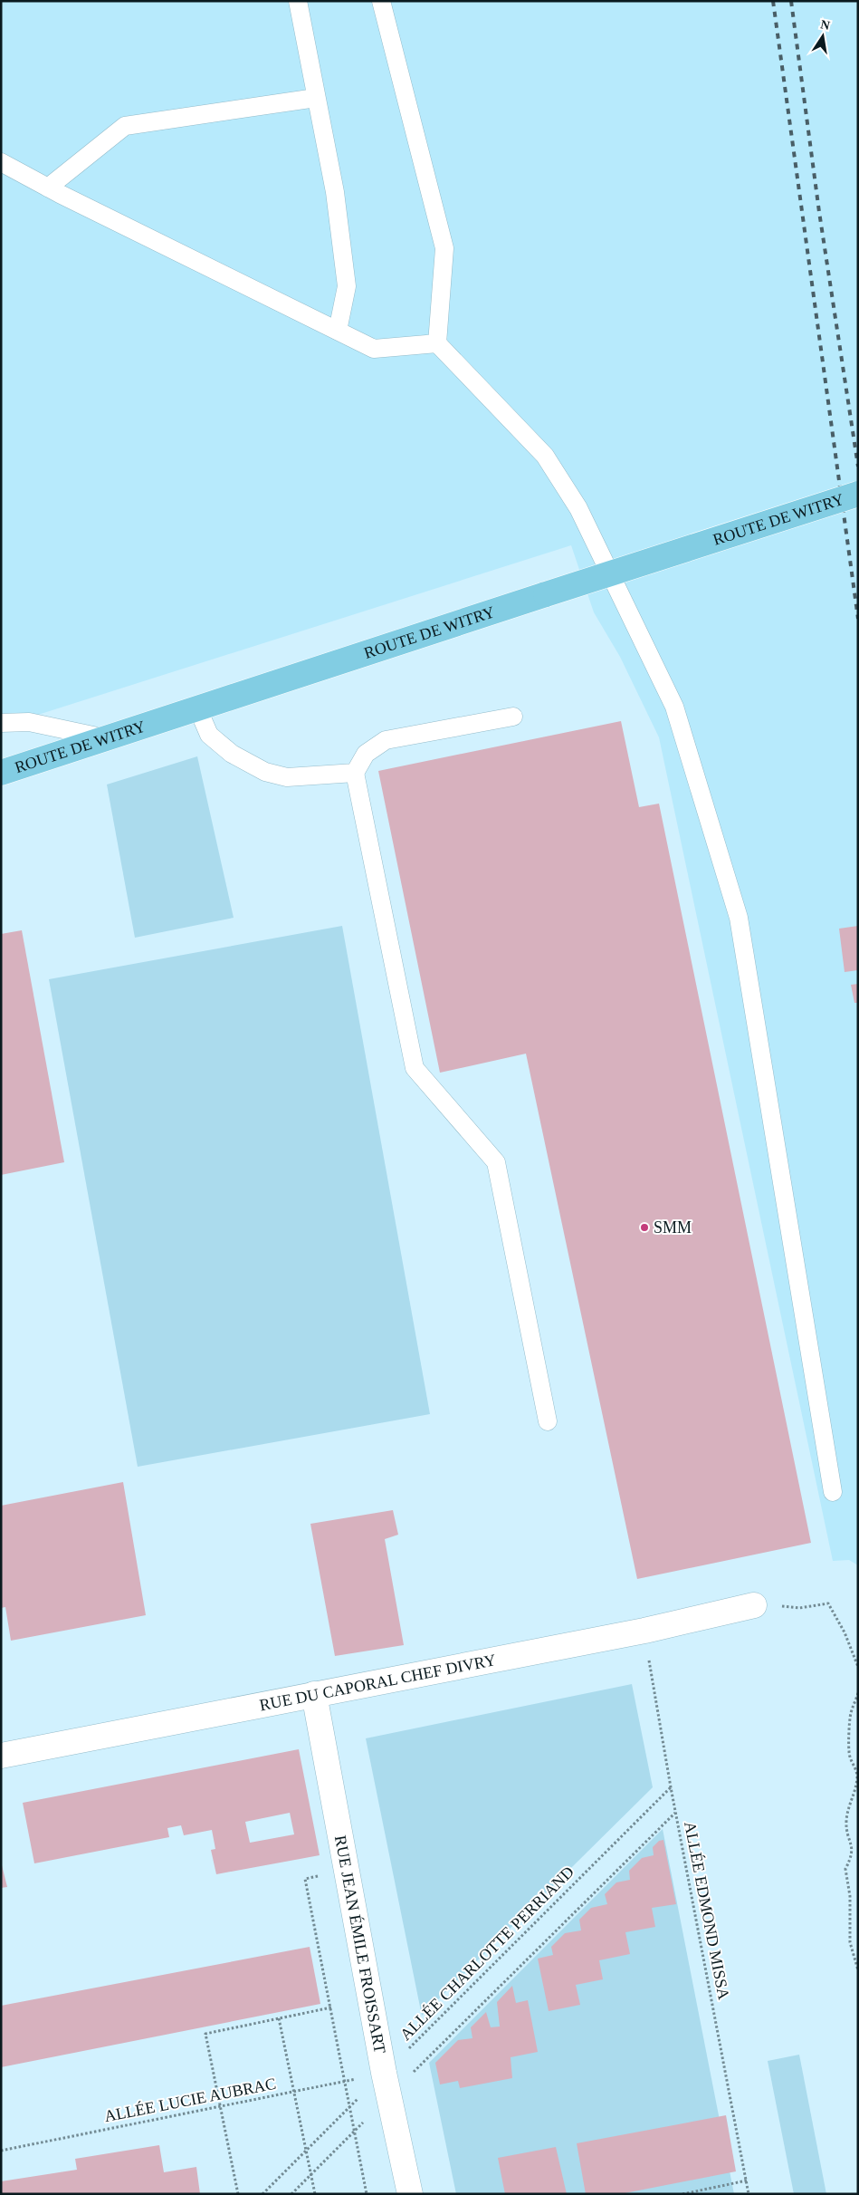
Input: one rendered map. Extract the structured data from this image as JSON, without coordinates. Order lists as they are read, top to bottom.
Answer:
{
  "streets": {
    "main road": ["ROUTE DE WITRY"],
    "street": ["RUE DU CAPORAL CHEF DIVRY", "RUE JEAN ÉMILE FROISSART"],
    "path": ["ALLÉE EDMOND MISSA", "ALLÉE CHARLOTTE PERRIAND", "ALLÉE LUCIE AUBRAC"]
  },
  "crossings": [
    ["RUE DU CAPORAL CHEF DIVRY", "ALLÉE EDMOND MISSA"],
    ["RUE DU CAPORAL CHEF DIVRY", "RUE JEAN ÉMILE FROISSART"],
    ["ALLÉE EDMOND MISSA", "ALLÉE CHARLOTTE PERRIAND"],
    ["RUE JEAN ÉMILE FROISSART", "ALLÉE CHARLOTTE PERRIAND"],
    ["RUE JEAN ÉMILE FROISSART", "ALLÉE LUCIE AUBRAC"],
    ["ALLÉE CHARLOTTE PERRIAND", "ALLÉE LUCIE AUBRAC"]
  ],
  "places": ["SMM"],
  "north": "top"
}
